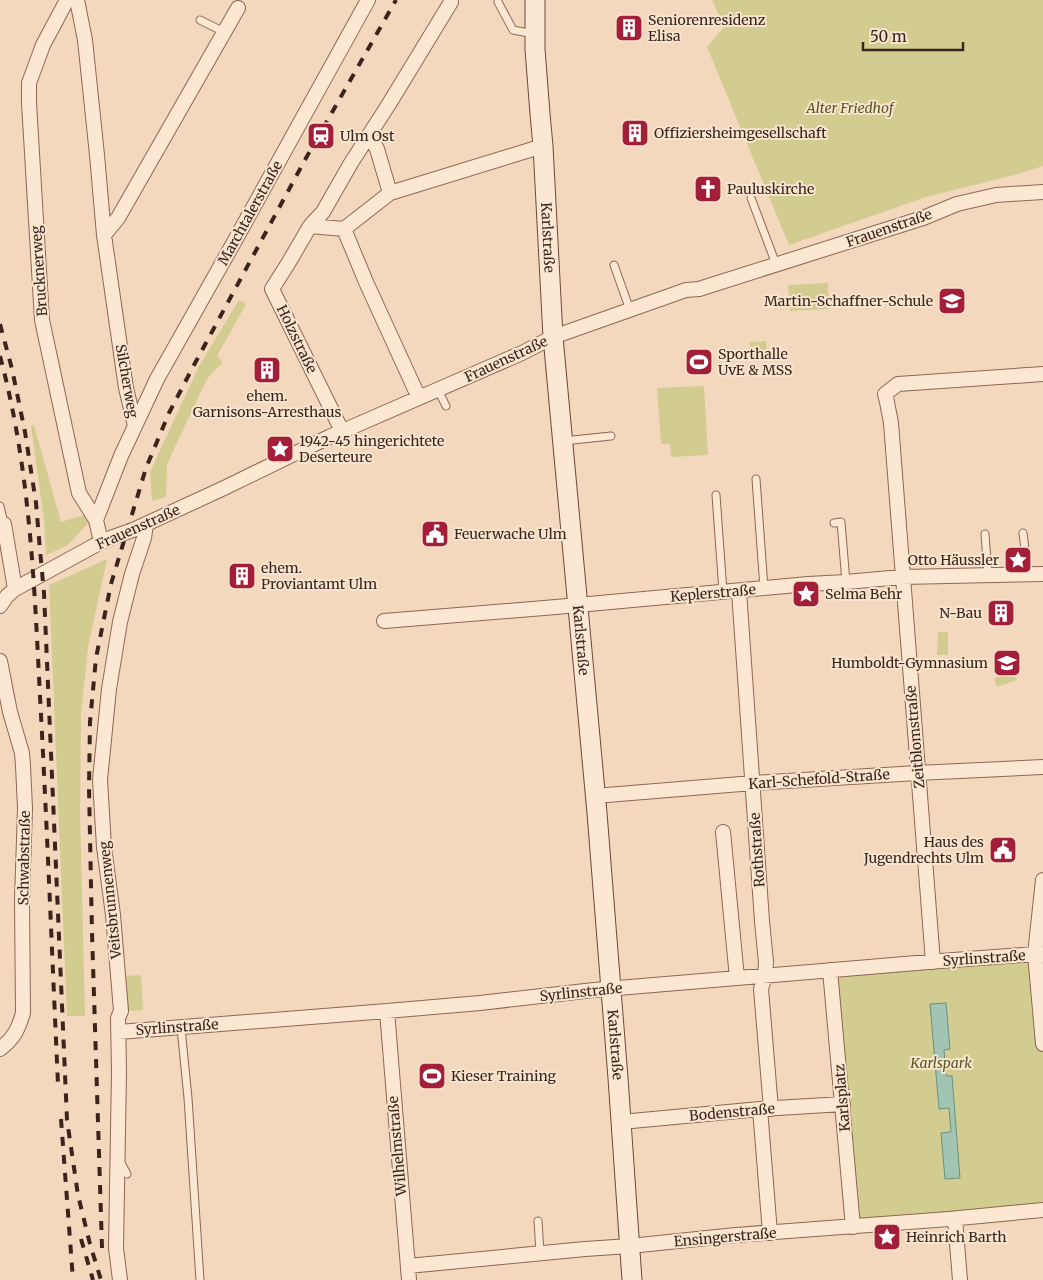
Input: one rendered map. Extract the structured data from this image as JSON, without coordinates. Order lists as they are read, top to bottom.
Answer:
{
  "streets": {
    "main road": ["Karlstraße"],
    "street": [
      "Marchtalerstraße",
      "Frauenstraße",
      "Brucknerweg",
      "Holzstraße",
      "Silcherweg",
      "Keplerstraße",
      "Zeitblomstraße",
      "Karl-Schefold-Straße",
      "Rothstraße",
      "Schwabstraße",
      "Veitsbrunnenweg",
      "Syrlinstraße",
      "Karlsplatz",
      "Bodenstraße",
      "Wilhelmstraße",
      "Ensingerstraße"
    ]
  },
  "crossings": [
    ["Marchtalerstraße", "Silcherweg"],
    ["Frauenstraße", "Karlstraße"],
    ["Frauenstraße", "Brucknerweg"],
    ["Frauenstraße", "Holzstraße"],
    ["Frauenstraße", "Veitsbrunnenweg"],
    ["Karlstraße", "Keplerstraße"],
    ["Karlstraße", "Karl-Schefold-Straße"],
    ["Karlstraße", "Syrlinstraße"],
    ["Karlstraße", "Bodenstraße"],
    ["Karlstraße", "Ensingerstraße"],
    ["Brucknerweg", "Silcherweg"],
    ["Keplerstraße", "Zeitblomstraße"],
    ["Keplerstraße", "Rothstraße"],
    ["Zeitblomstraße", "Karl-Schefold-Straße"],
    ["Zeitblomstraße", "Syrlinstraße"],
    ["Karl-Schefold-Straße", "Rothstraße"],
    ["Rothstraße", "Syrlinstraße"],
    ["Rothstraße", "Bodenstraße"],
    ["Rothstraße", "Ensingerstraße"],
    ["Veitsbrunnenweg", "Syrlinstraße"],
    ["Syrlinstraße", "Karlsplatz"],
    ["Syrlinstraße", "Wilhelmstraße"],
    ["Karlsplatz", "Bodenstraße"],
    ["Karlsplatz", "Ensingerstraße"],
    ["Wilhelmstraße", "Ensingerstraße"]
  ],
  "parks": ["Alter Friedhof", "Karlspark"],
  "places": {
    "building": [
      "Seniorenresidenz Elisa",
      "Offiziersheimgesellschaft",
      "ehem. Garnisons-Arresthaus",
      "ehem. Proviantamt Ulm",
      "N-Bau"
    ],
    "station": ["Ulm Ost"],
    "church": ["Pauluskirche"],
    "school or university": ["Martin-Schaffner-Schule", "Humboldt-Gymnasium"],
    "sports": ["Sporthalle UvE & MSS", "Kieser Training"],
    "place": [
      "1942-45 hingerichtete Deserteure",
      "Otto Häussler",
      "Selma Behr",
      "Heinrich Barth"
    ],
    "public building": ["Feuerwache Ulm", "Haus des Jugendrechts Ulm"]
  },
  "scale_bar": "50 m"
}
